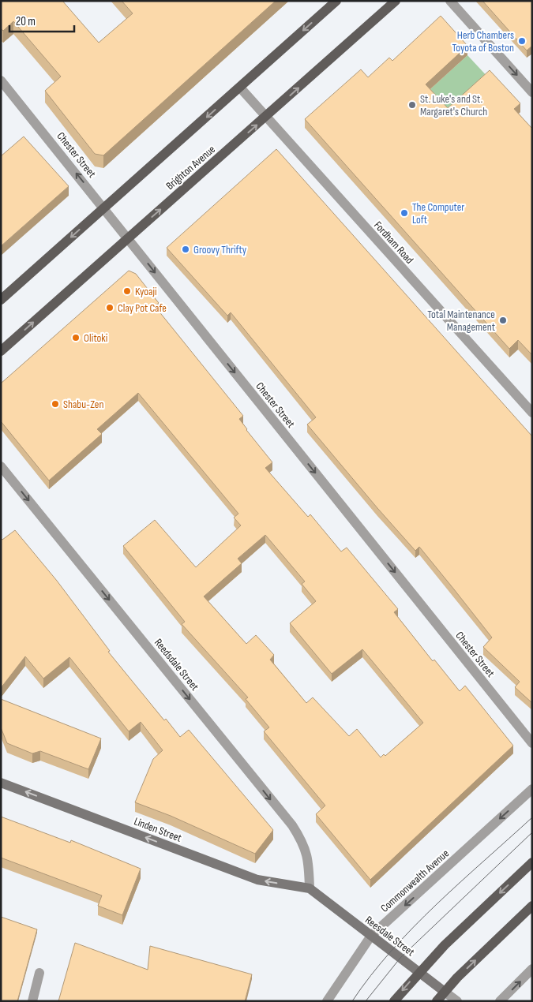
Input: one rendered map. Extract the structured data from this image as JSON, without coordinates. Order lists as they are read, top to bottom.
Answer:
{
  "streets": {
    "main road": ["Brighton Avenue"],
    "street": [
      "Chester Street",
      "Fordham Road",
      "Reedsdale Street",
      "Linden Street",
      "Commonwealth Avenue",
      "Reesdale Street"
    ]
  },
  "crossings": [
    ["Chester Street", "Brighton Avenue"],
    ["Brighton Avenue", "Fordham Road"],
    ["Reedsdale Street", "Linden Street"],
    ["Reedsdale Street", "Reesdale Street"],
    ["Linden Street", "Reesdale Street"],
    ["Commonwealth Avenue", "Reesdale Street"]
  ],
  "one_way": ["Reedsdale Street", "Linden Street", "Commonwealth Avenue"],
  "places": [
    "Herb Chambers Toyota of Boston",
    "St. Luke's and St. Margaret's Church",
    "The Computer Loft",
    "Groovy Thrifty",
    "Kyoaji",
    "Clay Pot Cafe",
    "Total Maintenance Management",
    "Olitoki",
    "Shabu-Zen"
  ],
  "scale_bar": "20 m"
}
